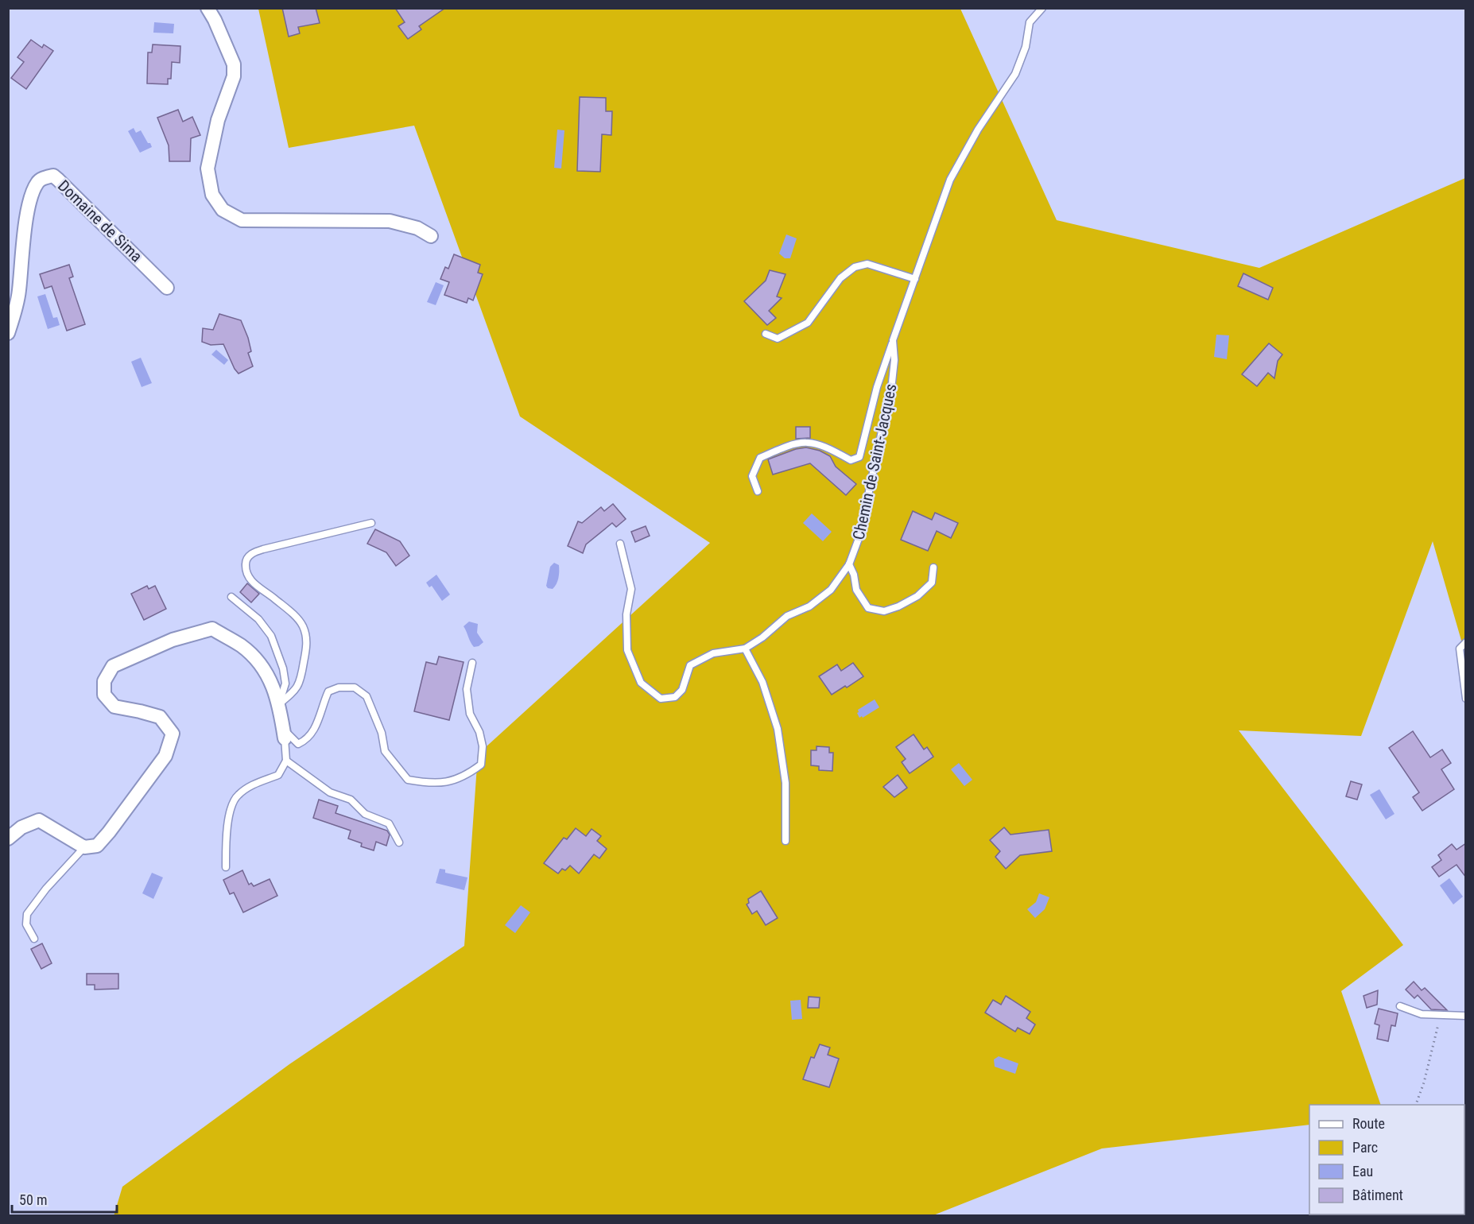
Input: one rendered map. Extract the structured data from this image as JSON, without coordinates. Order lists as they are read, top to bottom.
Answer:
{
  "streets": {
    "street": ["Domaine de Sima"],
    "lane": ["Chemin de Saint-Jacques"]
  },
  "legend": [
    "Route",
    "Parc",
    "Eau",
    "Bâtiment"
  ],
  "scale_bar": "50 m"
}
